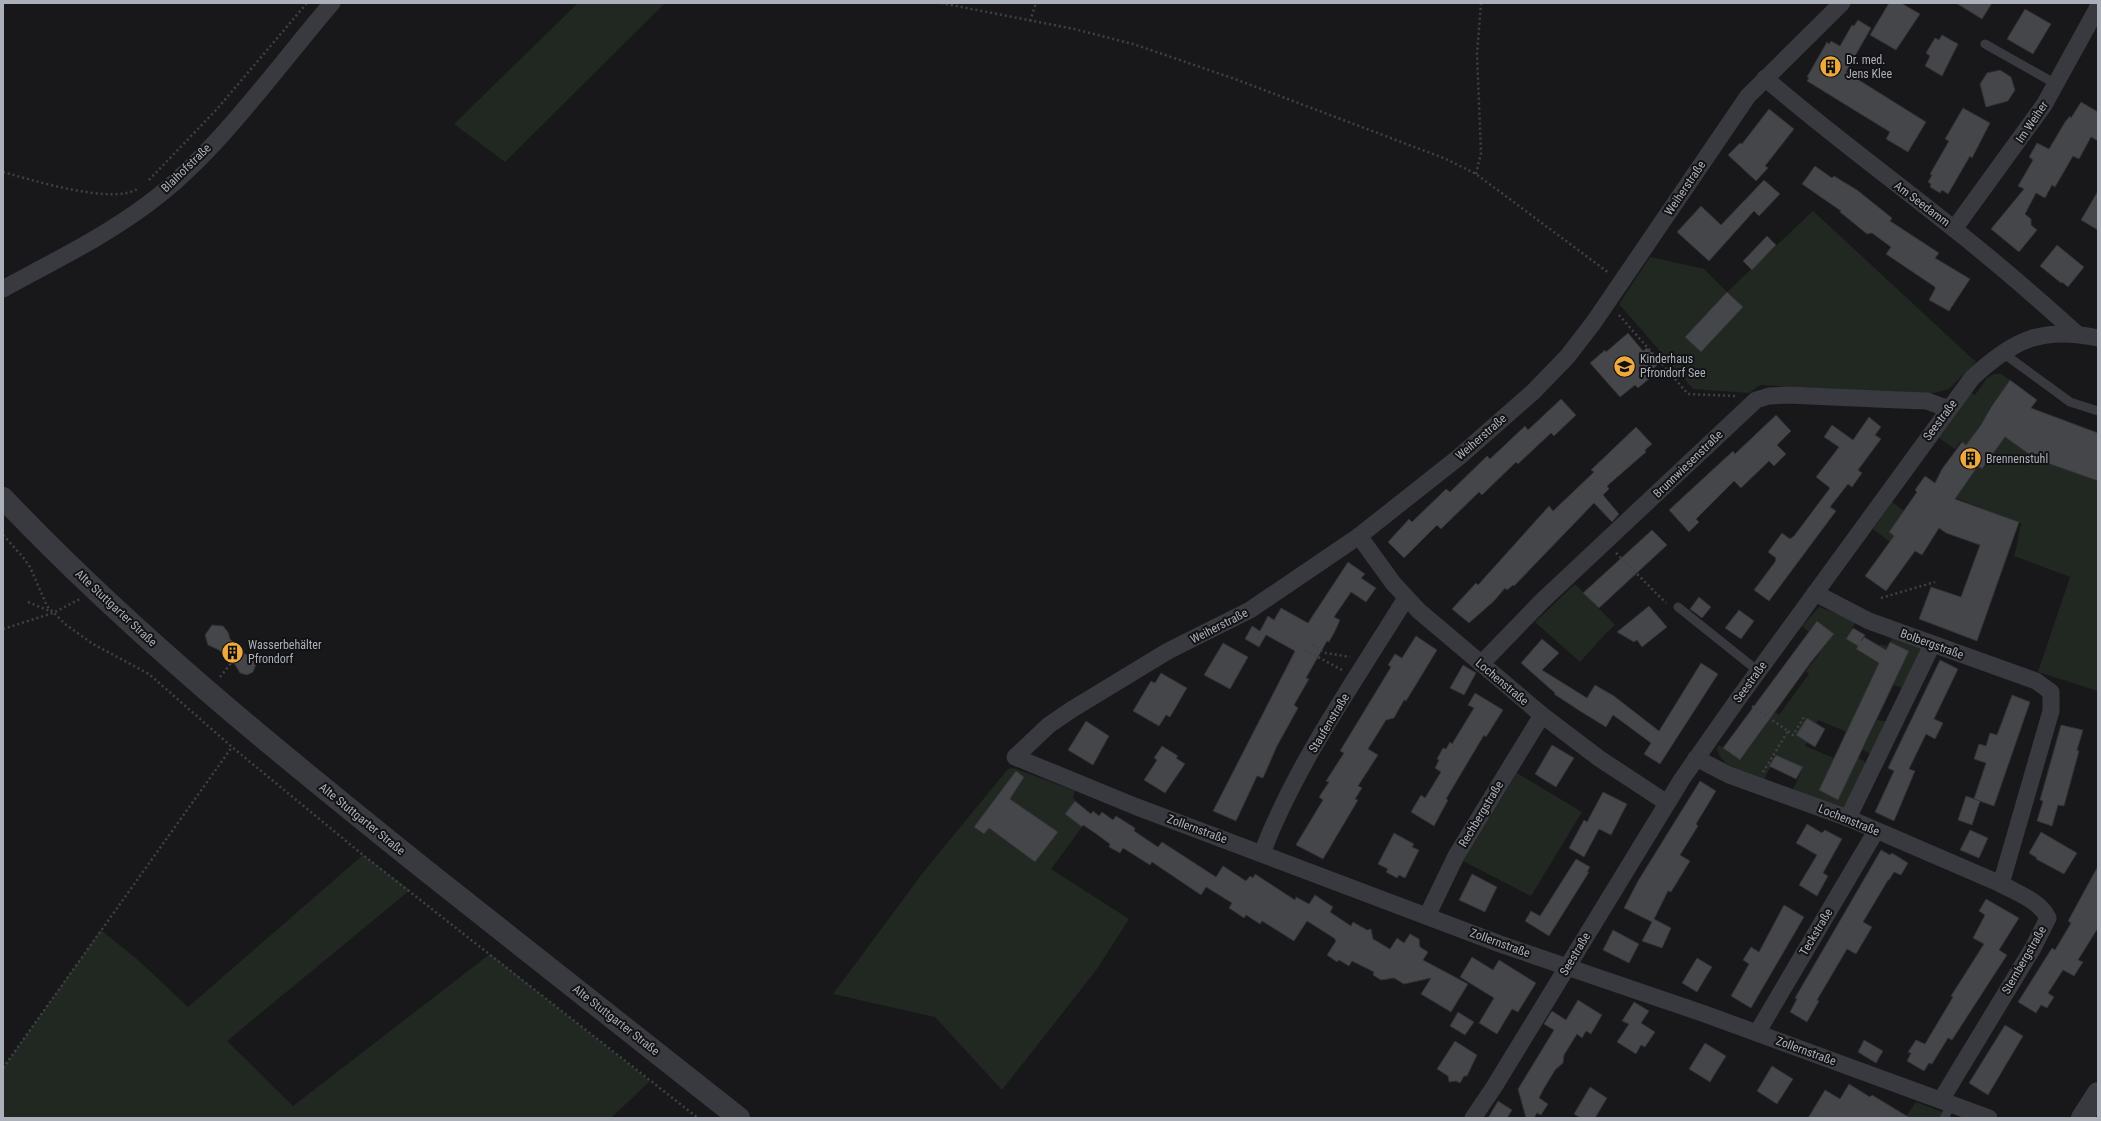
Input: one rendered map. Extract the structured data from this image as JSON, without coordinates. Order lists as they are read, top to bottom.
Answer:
{
  "streets": {
    "street": [
      "Im Weiher",
      "Blaihofstraße",
      "Weiherstraße",
      "Am Seedamm",
      "Seestraße",
      "Brunnwiesenstraße",
      "Alte Stuttgarter Straße",
      "Bolbergstraße",
      "Lochenstraße",
      "Staufenstraße",
      "Rechbergstraße",
      "Zollernstraße",
      "Teckstraße",
      "Sternbergstraße"
    ]
  },
  "crossings": [
    ["Im Weiher", "Am Seedamm"],
    ["Weiherstraße", "Am Seedamm"],
    ["Weiherstraße", "Lochenstraße"],
    ["Weiherstraße", "Zollernstraße"],
    ["Am Seedamm", "Seestraße"],
    ["Seestraße", "Bolbergstraße"],
    ["Seestraße", "Lochenstraße"],
    ["Seestraße", "Zollernstraße"],
    ["Brunnwiesenstraße", "Lochenstraße"],
    ["Bolbergstraße", "Lochenstraße"],
    ["Bolbergstraße", "Sternbergstraße"],
    ["Lochenstraße", "Staufenstraße"],
    ["Lochenstraße", "Rechbergstraße"],
    ["Lochenstraße", "Teckstraße"],
    ["Lochenstraße", "Sternbergstraße"],
    ["Staufenstraße", "Zollernstraße"],
    ["Rechbergstraße", "Zollernstraße"],
    ["Zollernstraße", "Teckstraße"],
    ["Zollernstraße", "Sternbergstraße"]
  ],
  "places": {
    "building": ["Dr. med. Jens Klee", "Brennenstuhl", "Wasserbehälter Pfrondorf"],
    "school or university": ["Kinderhaus Pfrondorf See"]
  }
}
